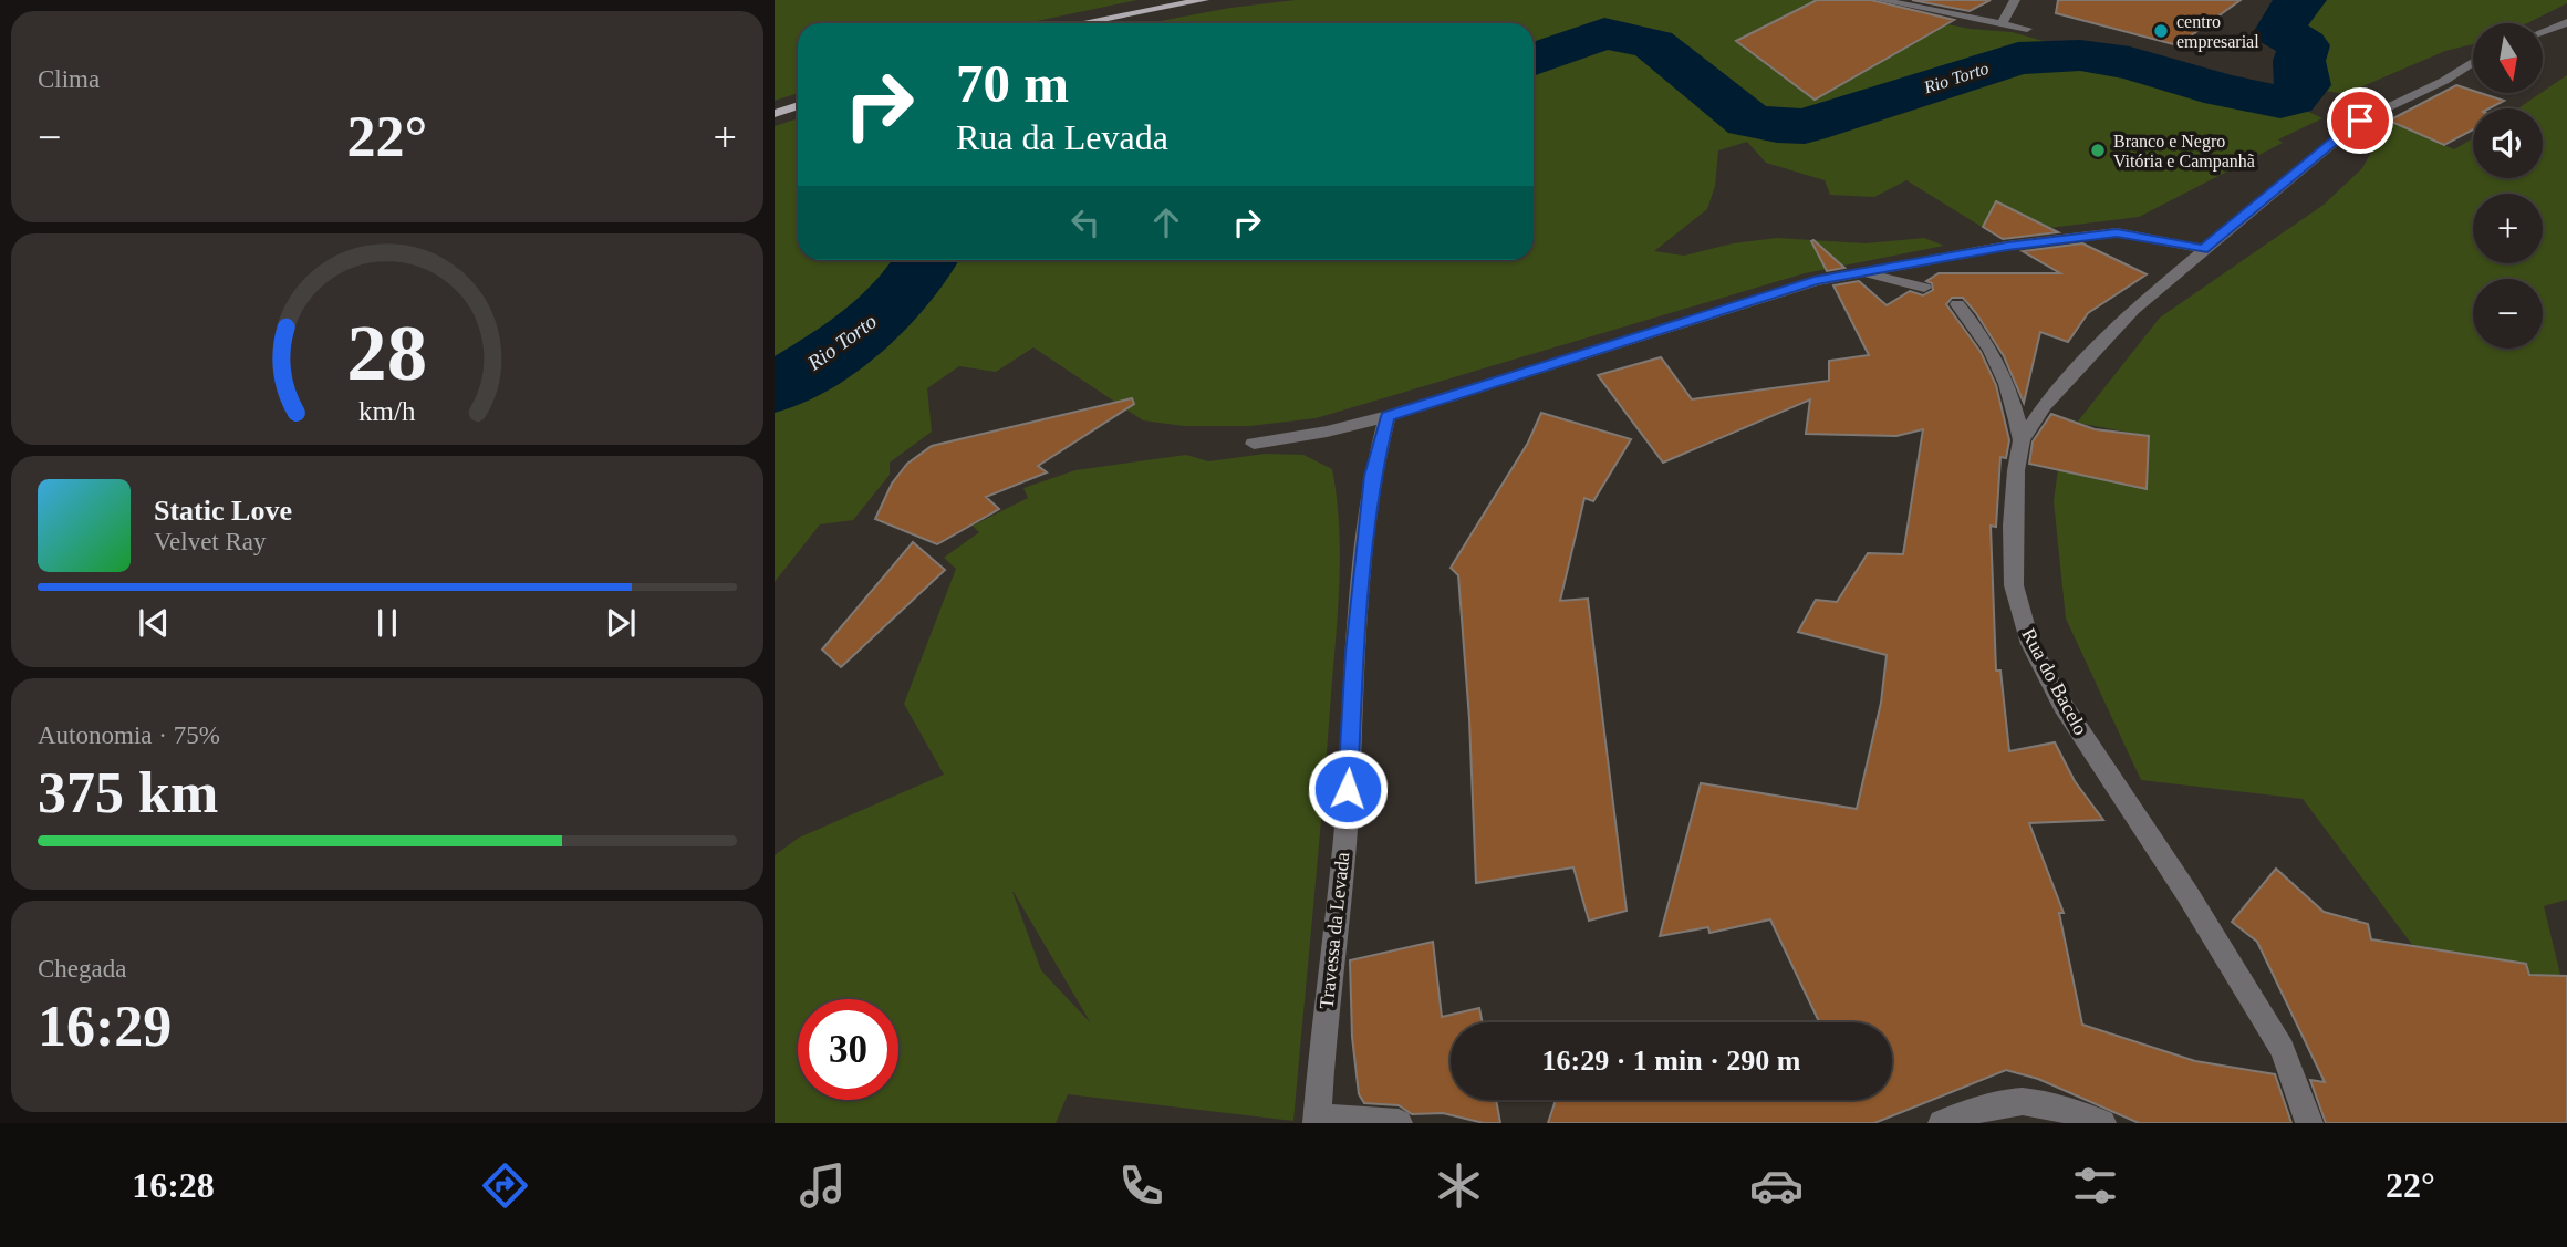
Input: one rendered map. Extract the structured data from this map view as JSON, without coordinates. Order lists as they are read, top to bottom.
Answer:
{
  "streets": {
    "street": ["Rua do Bacelo", "Travessa da Levada"]
  },
  "water": ["Rio Torto"],
  "places": ["centro empresarial", "Branco e Negro Vitória e Campanhã"],
  "north": "bottom",
  "page": {
    "tile": [
      "Clima",
      ["Autonomia · 75%", "375 km"],
      ["Chegada", "16:29"]
    ],
    "map_buttons": ["+", "−"],
    "turn": ["70 m", "Rua da Levada"],
    "heat": ["−", "22°", "+"],
    "song": ["Static Love", "Velvet Ray"],
    "limit": "30",
    "trip": "16:29 · 1 min · 290 m",
    "tabs": ["16:28", "22°"],
    "gauge": ["28", "km/h"]
  }
}
